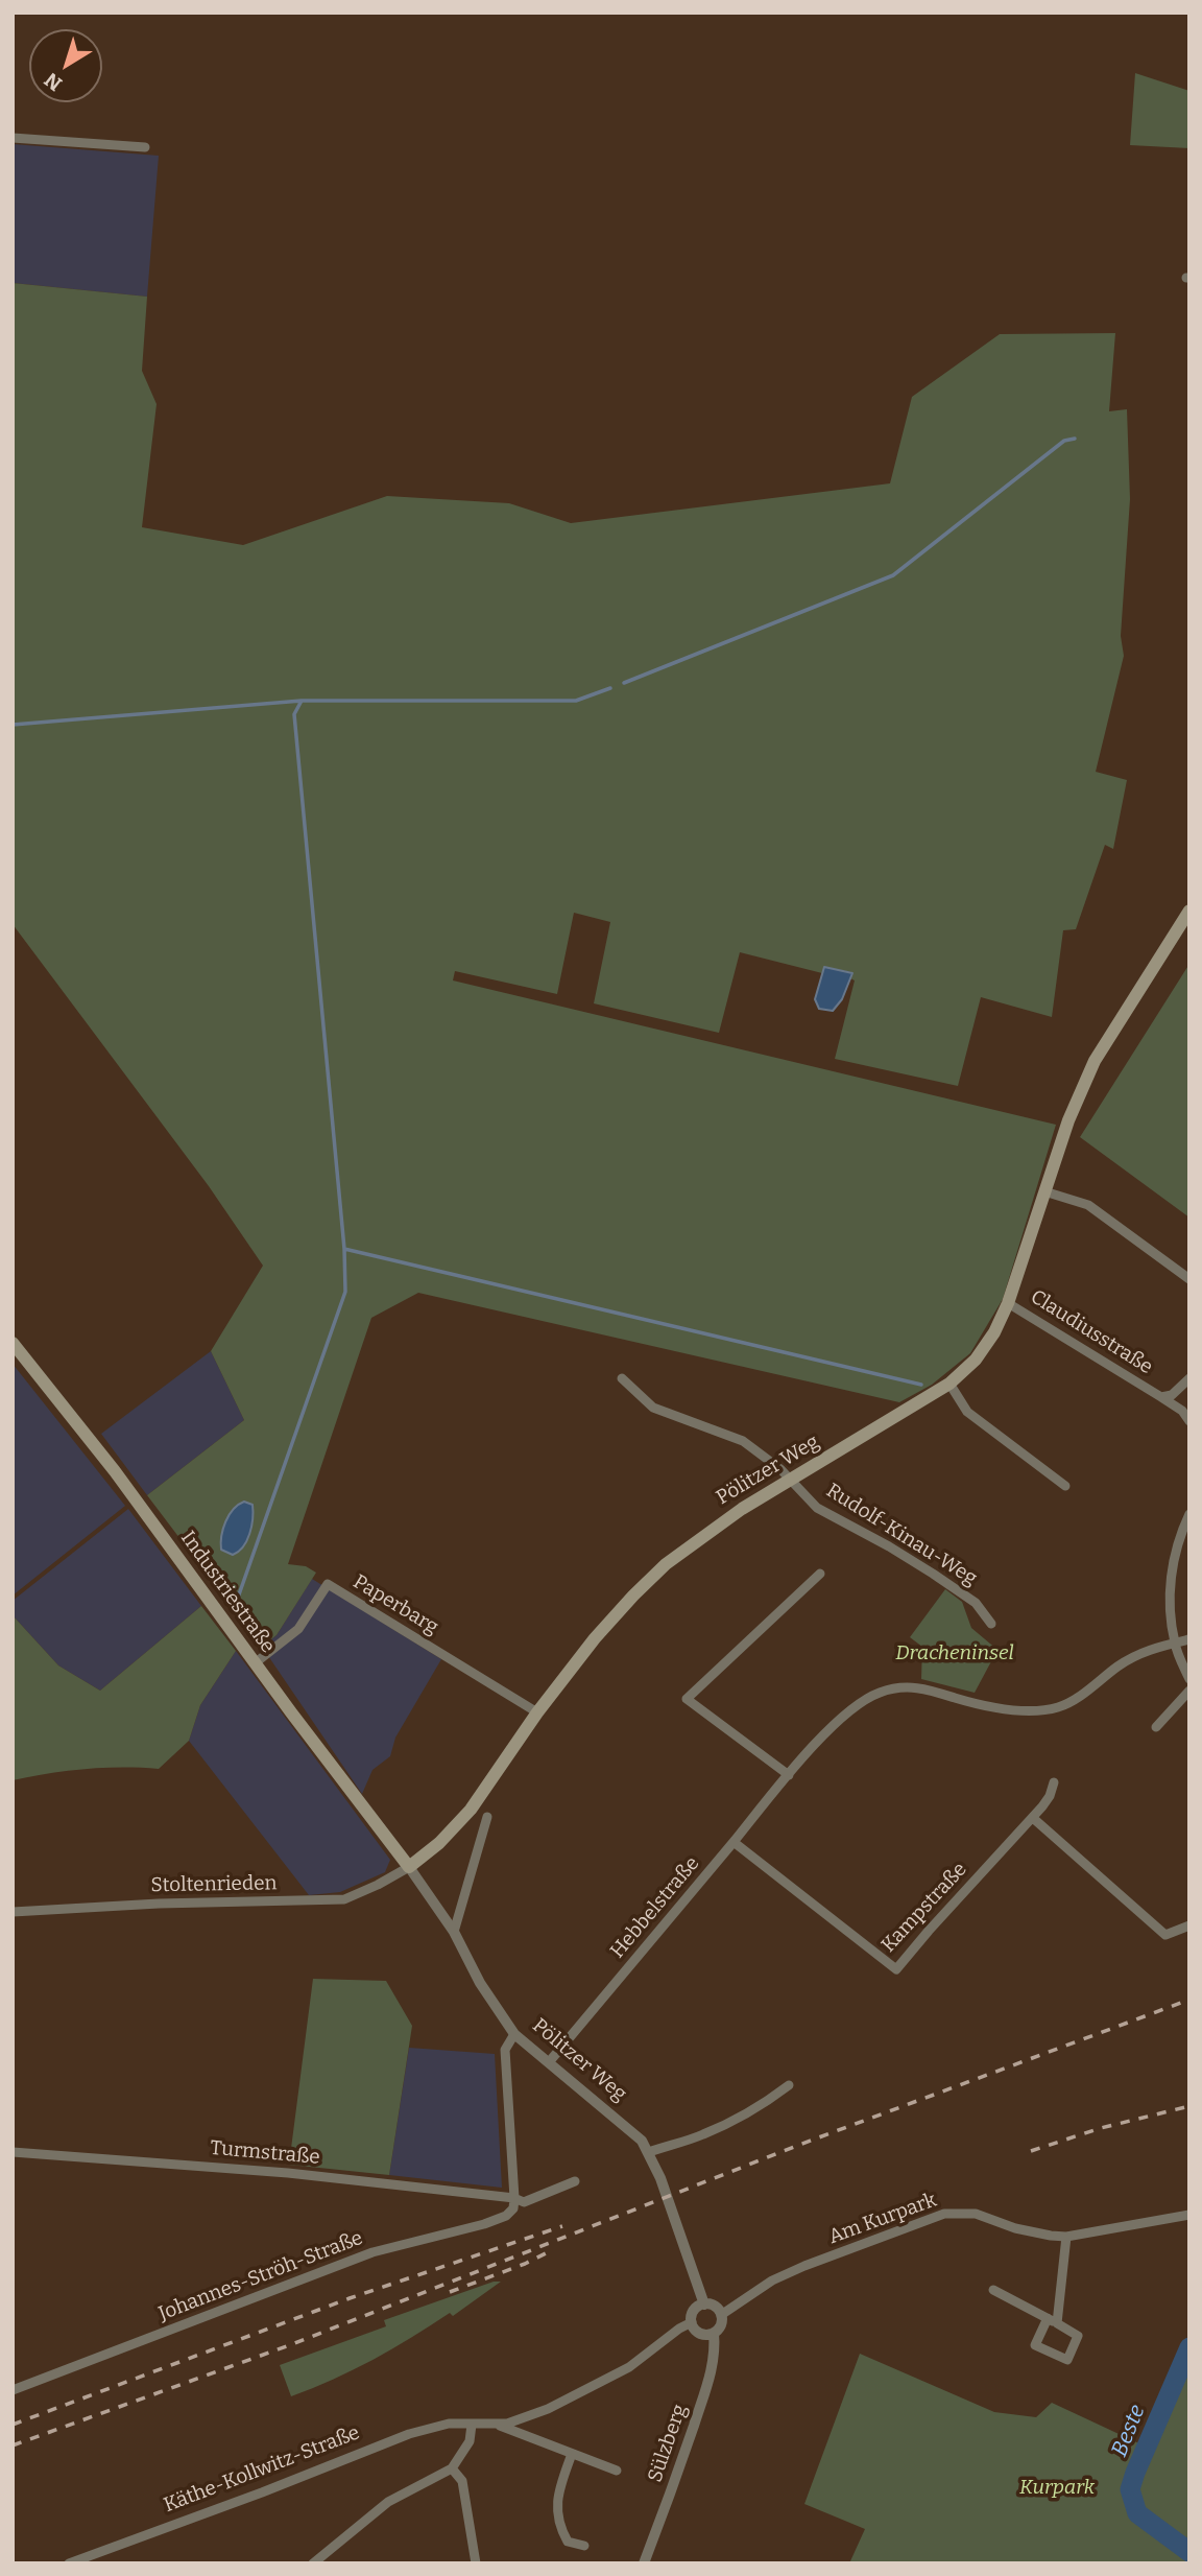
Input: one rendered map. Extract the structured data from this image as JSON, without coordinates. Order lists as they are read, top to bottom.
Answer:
{
  "streets": {
    "main road": ["Pölitzer Weg", "Industriestraße"],
    "street": [
      "Claudiusstraße",
      "Rudolf-Kinau-Weg",
      "Paperbarg",
      "Stoltenrieden",
      "Hebbelstraße",
      "Kampstraße",
      "Turmstraße",
      "Am Kurpark",
      "Johannes-Ströh-Straße",
      "Sülzberg",
      "Käthe-Kollwitz-Straße"
    ]
  },
  "crossings": [
    ["Claudiusstraße", "Pölitzer Weg"],
    ["Pölitzer Weg", "Rudolf-Kinau-Weg"],
    ["Pölitzer Weg", "Industriestraße"],
    ["Pölitzer Weg", "Paperbarg"],
    ["Pölitzer Weg", "Stoltenrieden"],
    ["Pölitzer Weg", "Hebbelstraße"],
    ["Pölitzer Weg", "Am Kurpark"],
    ["Pölitzer Weg", "Sülzberg"],
    ["Industriestraße", "Paperbarg"],
    ["Industriestraße", "Stoltenrieden"],
    ["Hebbelstraße", "Kampstraße"],
    ["Turmstraße", "Johannes-Ströh-Straße"],
    ["Am Kurpark", "Sülzberg"]
  ],
  "water": ["Beste"],
  "parks": ["Dracheninsel", "Kurpark"],
  "north": "bottom left"
}
